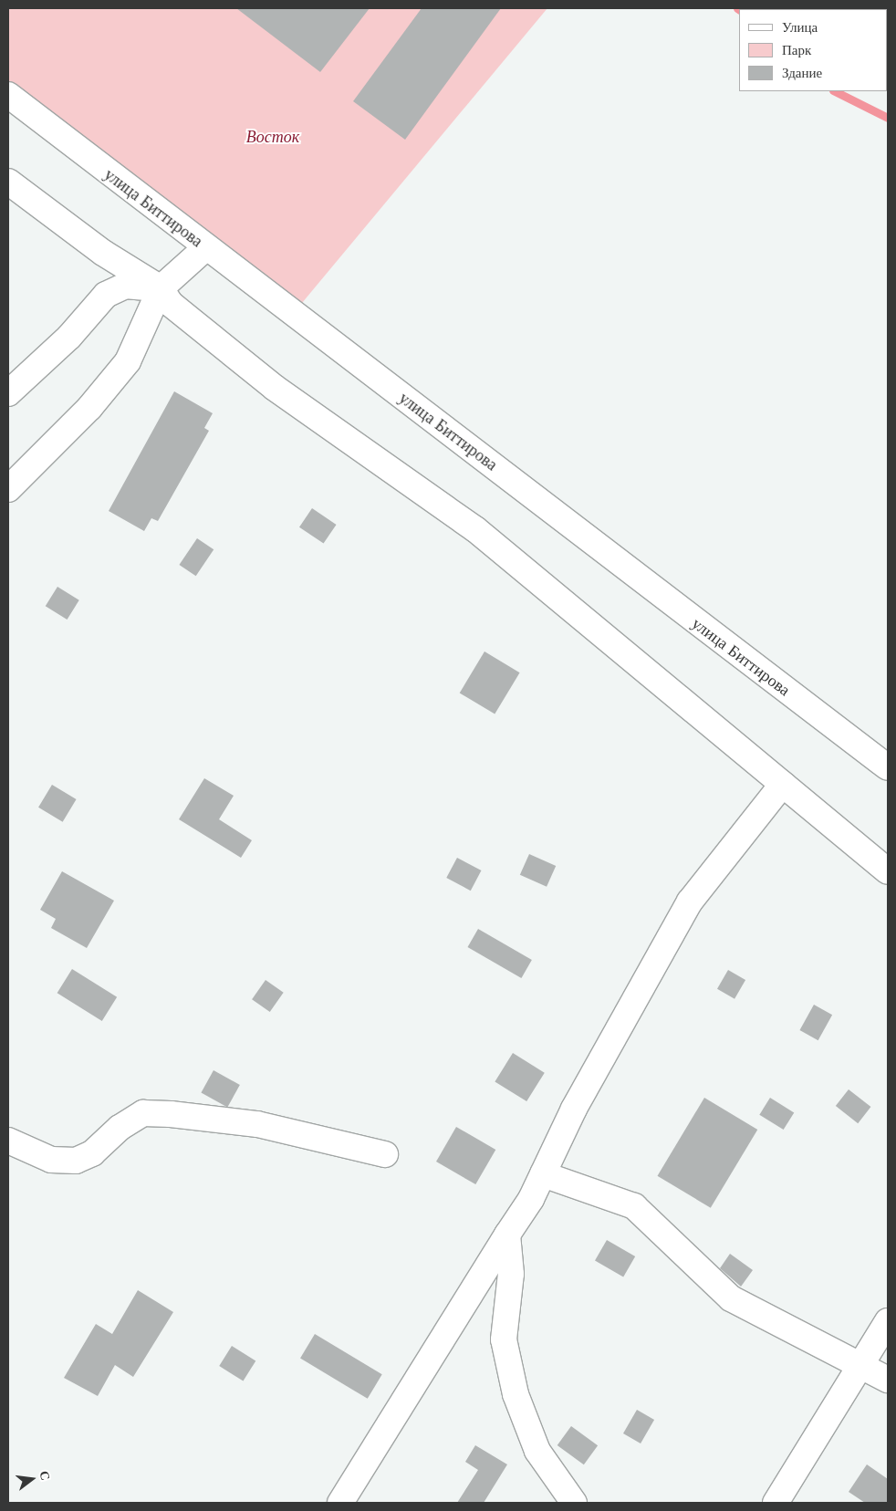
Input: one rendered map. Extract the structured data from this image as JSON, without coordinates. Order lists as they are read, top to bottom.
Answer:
{
  "streets": {
    "street": ["улица Биттирова"]
  },
  "parks": ["Восток"],
  "legend": ["Улица", "Парк", "Здание"],
  "north": "right"
}
